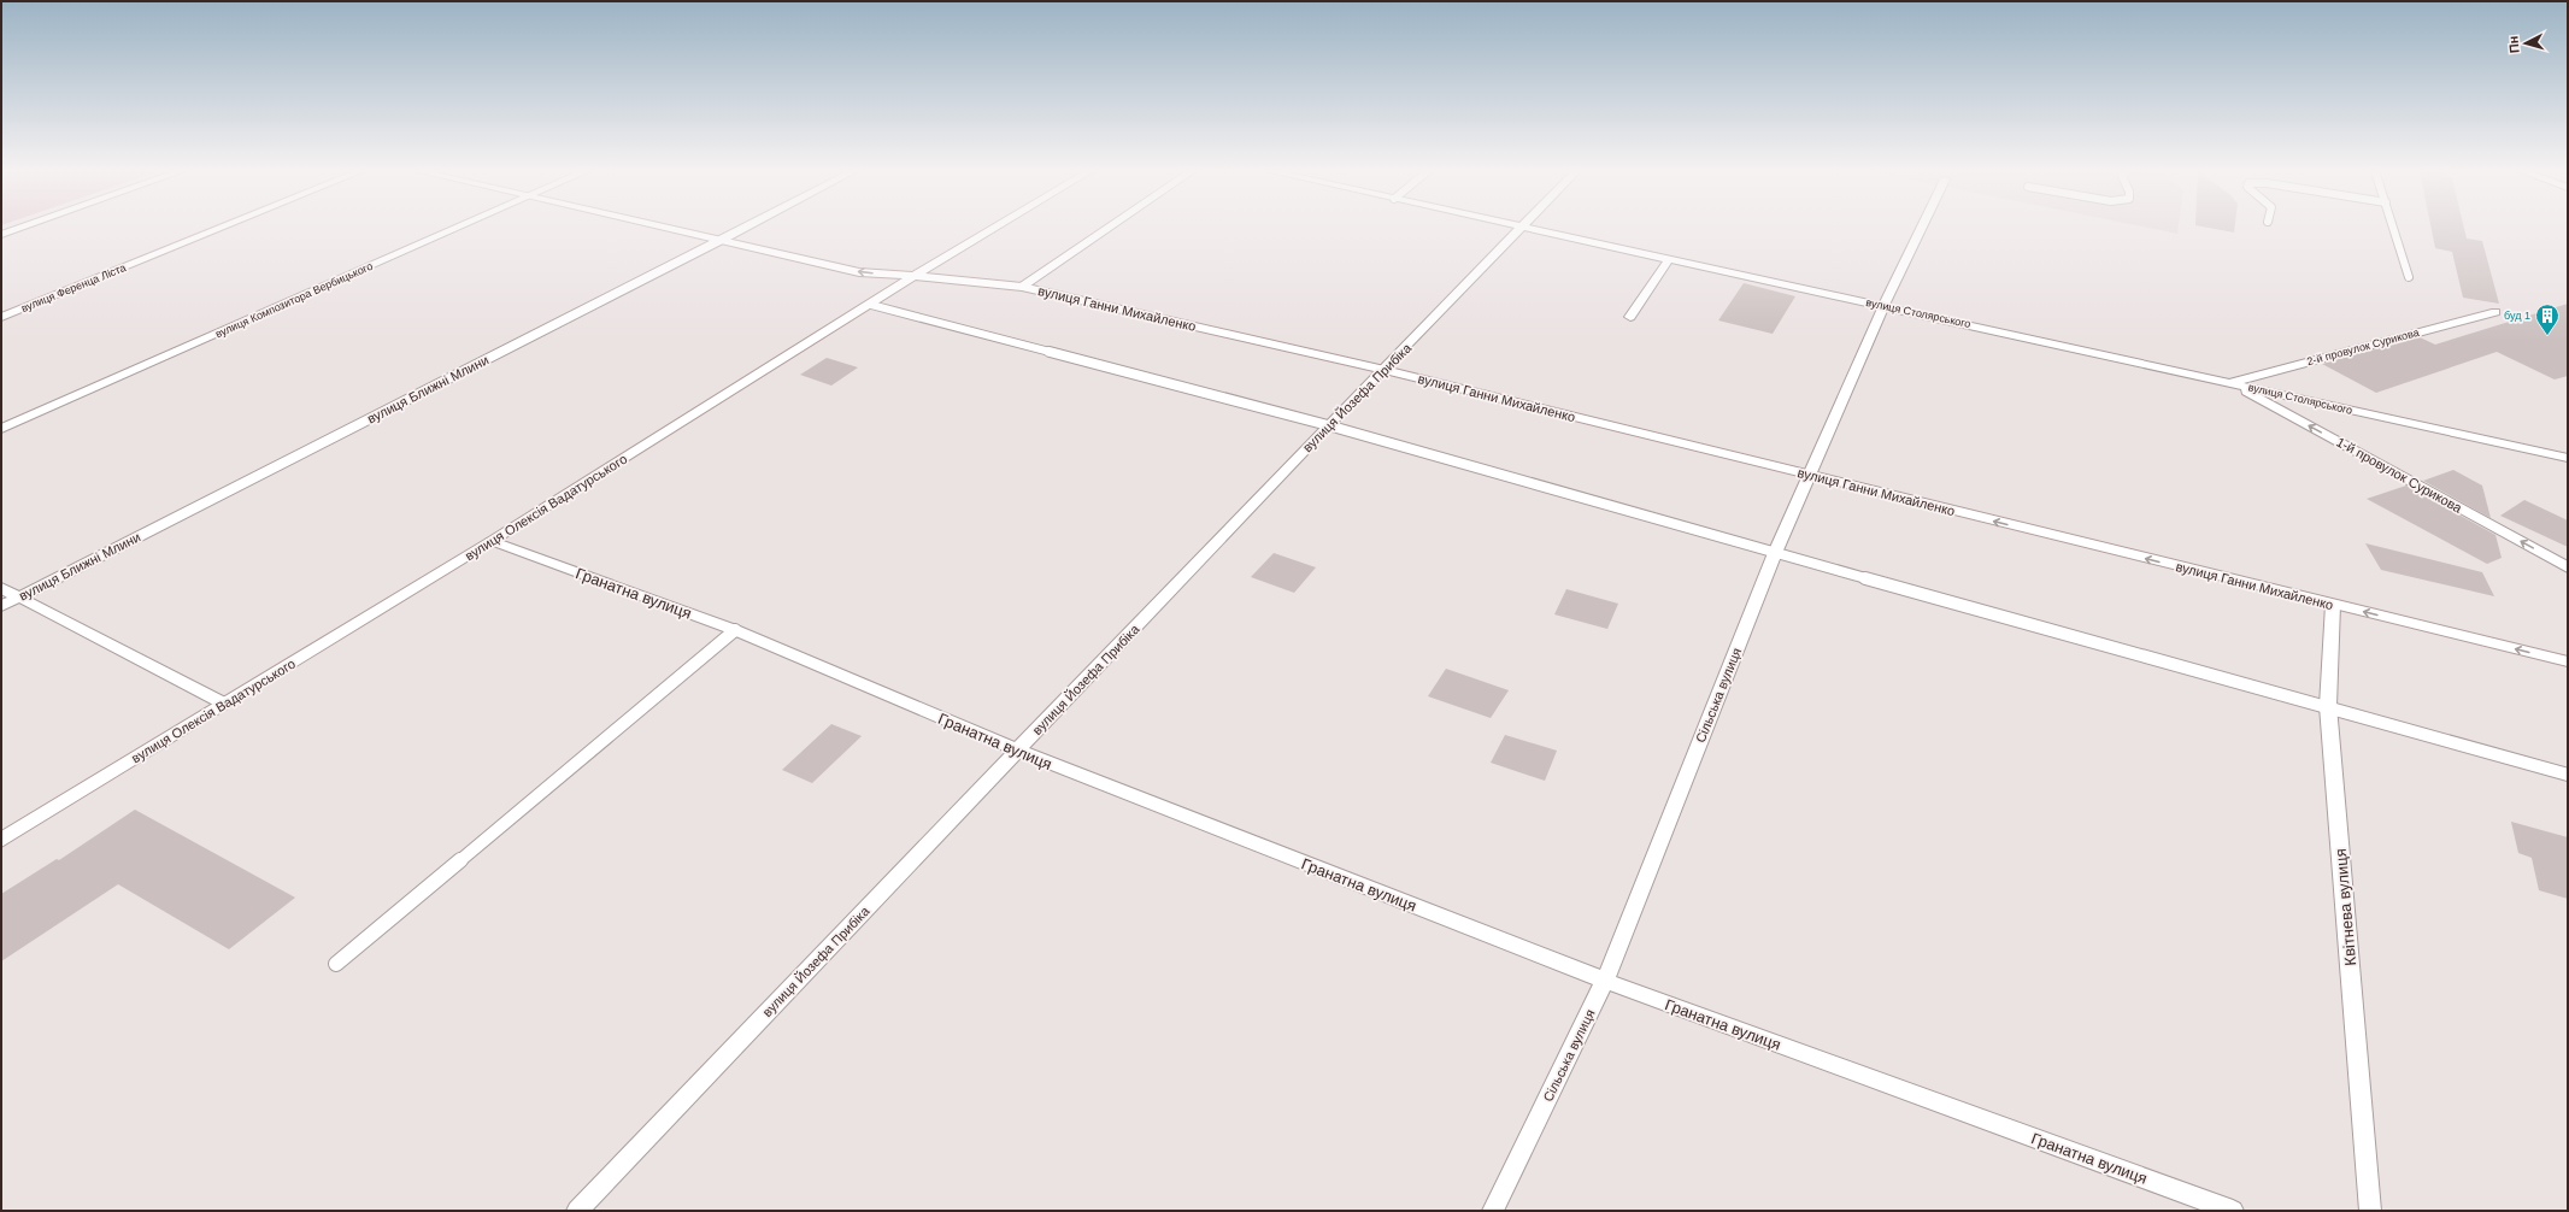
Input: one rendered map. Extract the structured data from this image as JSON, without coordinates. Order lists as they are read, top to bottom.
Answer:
{
  "streets": {
    "street": [
      "вулиця Ференца Ліста",
      "вулиця Композитора Вербицького",
      "вулиця Ганни Михайленко",
      "вулиця Столярського",
      "2-й провулок Сурикова",
      "вулиця Ближні Млини",
      "вулиця Йозефа Прибіка",
      "1-й провулок Сурикова",
      "вулиця Олексія Вадатурського",
      "Гранатна вулиця",
      "Сільська вулиця",
      "Квітнева вулиця"
    ]
  },
  "crossings": [
    ["вулиця Ганни Михайленко", "вулиця Ближні Млини"],
    ["вулиця Ганни Михайленко", "вулиця Йозефа Прибіка"],
    ["вулиця Ганни Михайленко", "вулиця Олексія Вадатурського"],
    ["вулиця Ганни Михайленко", "Сільська вулиця"],
    ["вулиця Ганни Михайленко", "Квітнева вулиця"],
    ["вулиця Столярського", "2-й провулок Сурикова"],
    ["вулиця Столярського", "вулиця Йозефа Прибіка"],
    ["вулиця Столярського", "1-й провулок Сурикова"],
    ["вулиця Столярського", "Сільська вулиця"],
    ["2-й провулок Сурикова", "1-й провулок Сурикова"],
    ["вулиця Йозефа Прибіка", "Гранатна вулиця"],
    ["вулиця Олексія Вадатурського", "Гранатна вулиця"],
    ["Гранатна вулиця", "Сільська вулиця"]
  ],
  "one_way": ["вулиця Ганни Михайленко", "1-й провулок Сурикова"],
  "places": {
    "building": ["буд 1"]
  },
  "north": "left"
}
